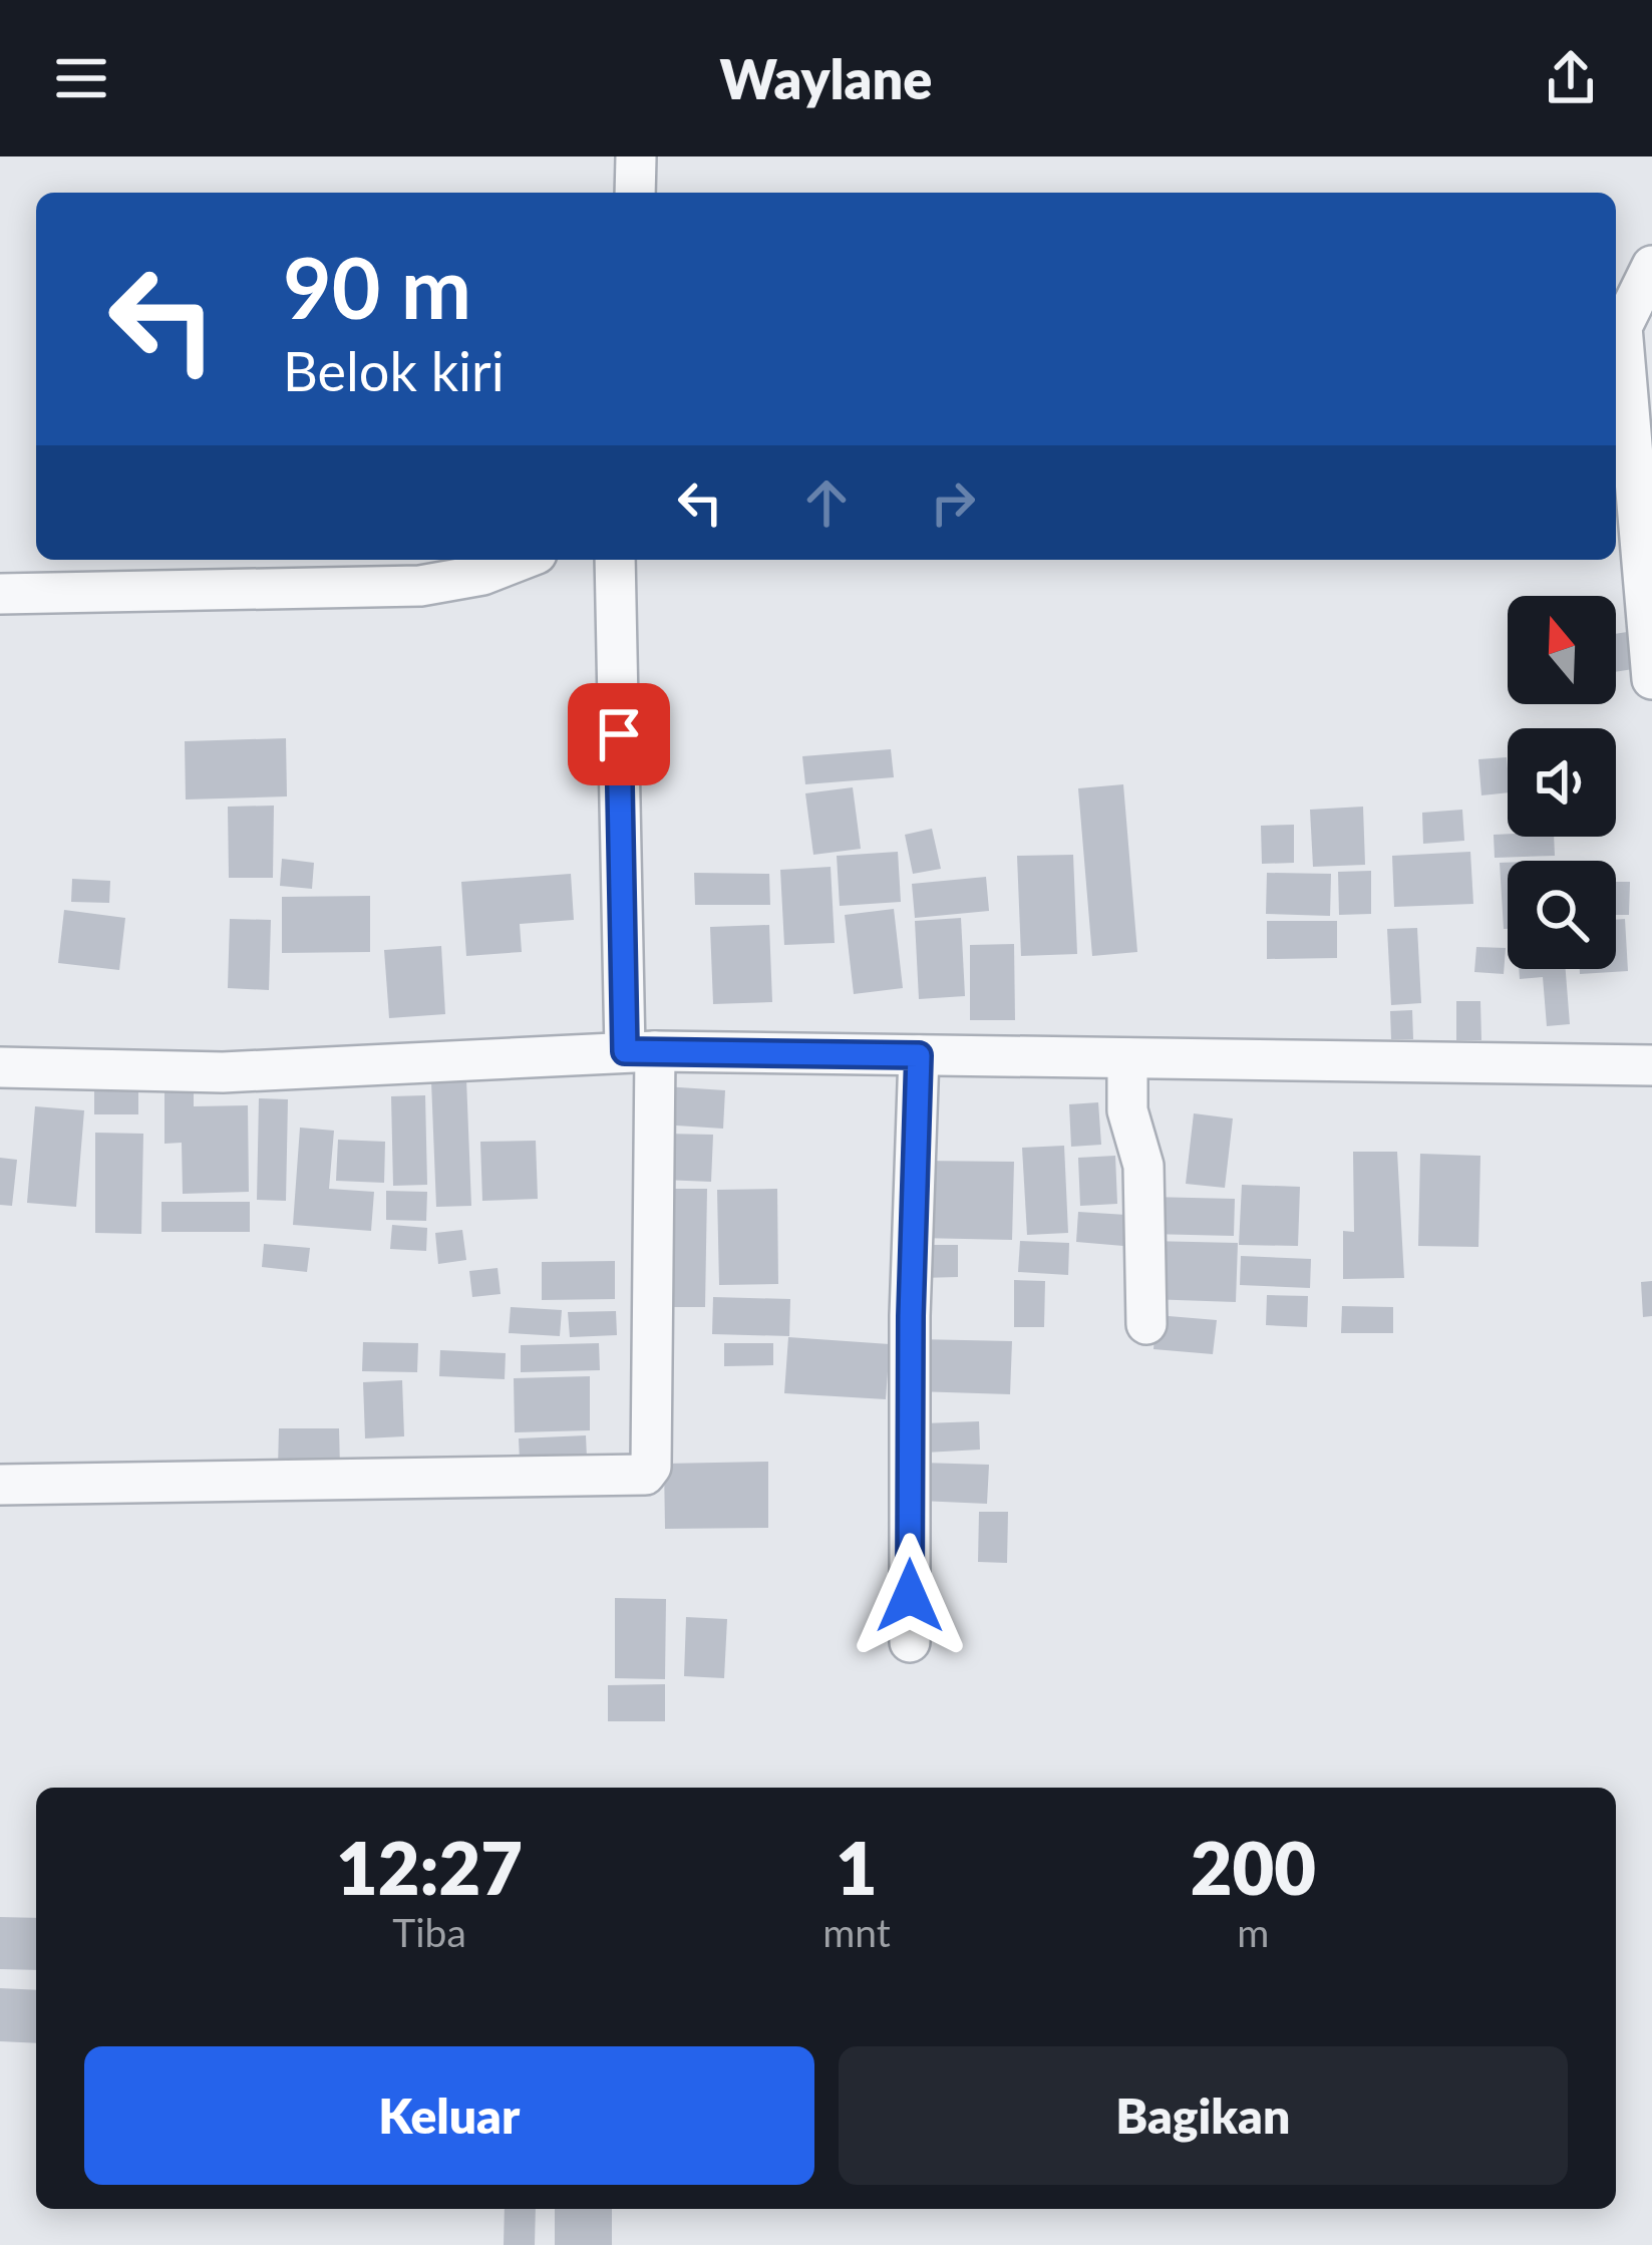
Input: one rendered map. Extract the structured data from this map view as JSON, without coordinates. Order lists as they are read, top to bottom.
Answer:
{
  "north": "top",
  "page": {
    "header": "Waylane",
    "turn": ["90 m", "Belok kiri"],
    "eta": [
      "12:27",
      "Tiba",
      "1",
      "mnt",
      "200",
      "m"
    ],
    "buttons": ["Keluar", "Bagikan"]
  }
}
